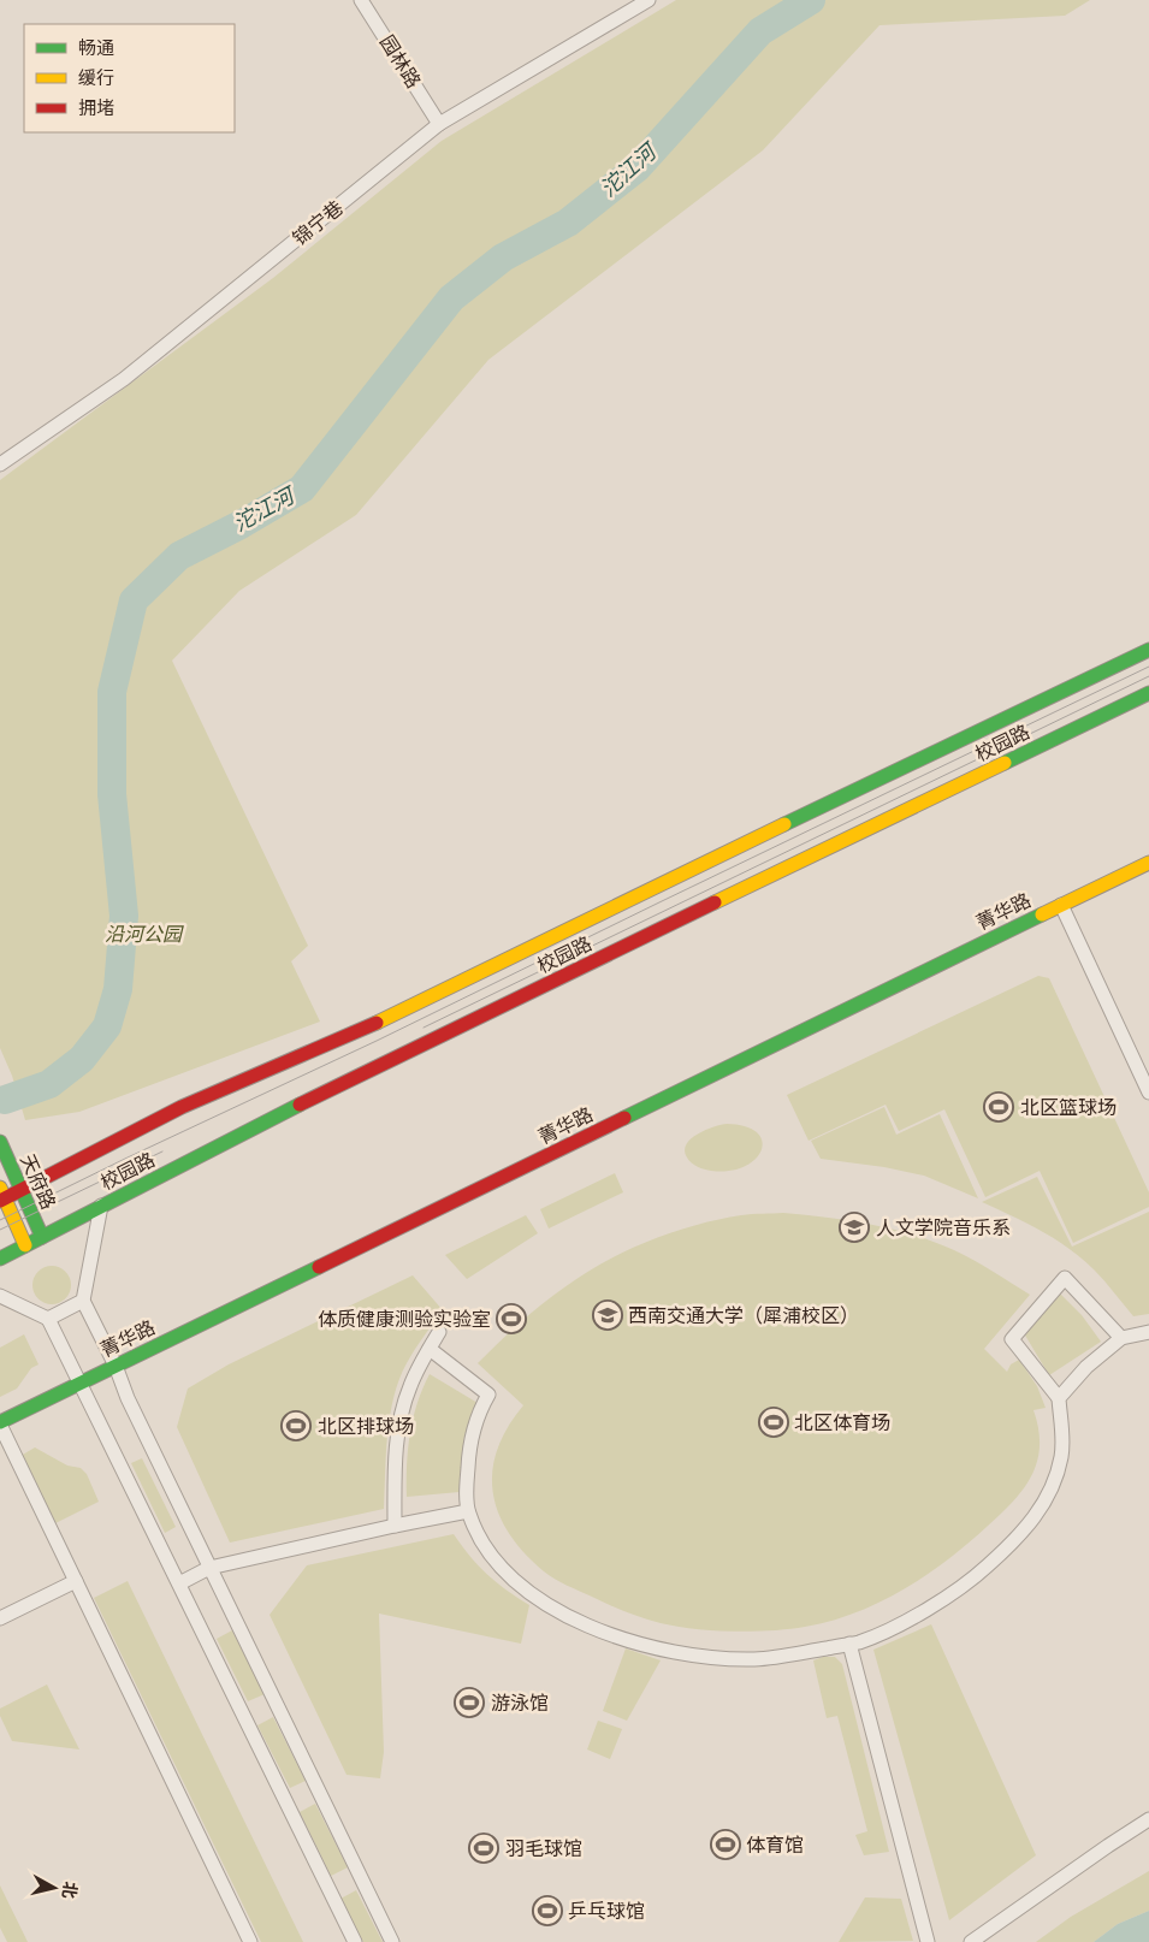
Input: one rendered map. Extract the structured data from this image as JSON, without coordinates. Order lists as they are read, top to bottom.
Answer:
{
  "streets": {
    "street": [
      "园林路",
      "锦宁巷",
      "校园路",
      "菁华路",
      "天府路"
    ]
  },
  "crossings": [
    ["园林路", "锦宁巷"],
    ["校园路", "天府路"]
  ],
  "water": ["沱江河"],
  "parks": ["沿河公园"],
  "places": {
    "sports": [
      "北区篮球场",
      "体质健康测验实验室",
      "北区体育场",
      "北区排球场",
      "游泳馆",
      "体育馆",
      "羽毛球馆",
      "乒乓球馆"
    ],
    "school or university": ["人文学院音乐系", "西南交通大学（犀浦校区）"]
  },
  "legend": ["畅通", "缓行", "拥堵"],
  "north": "right"
}
